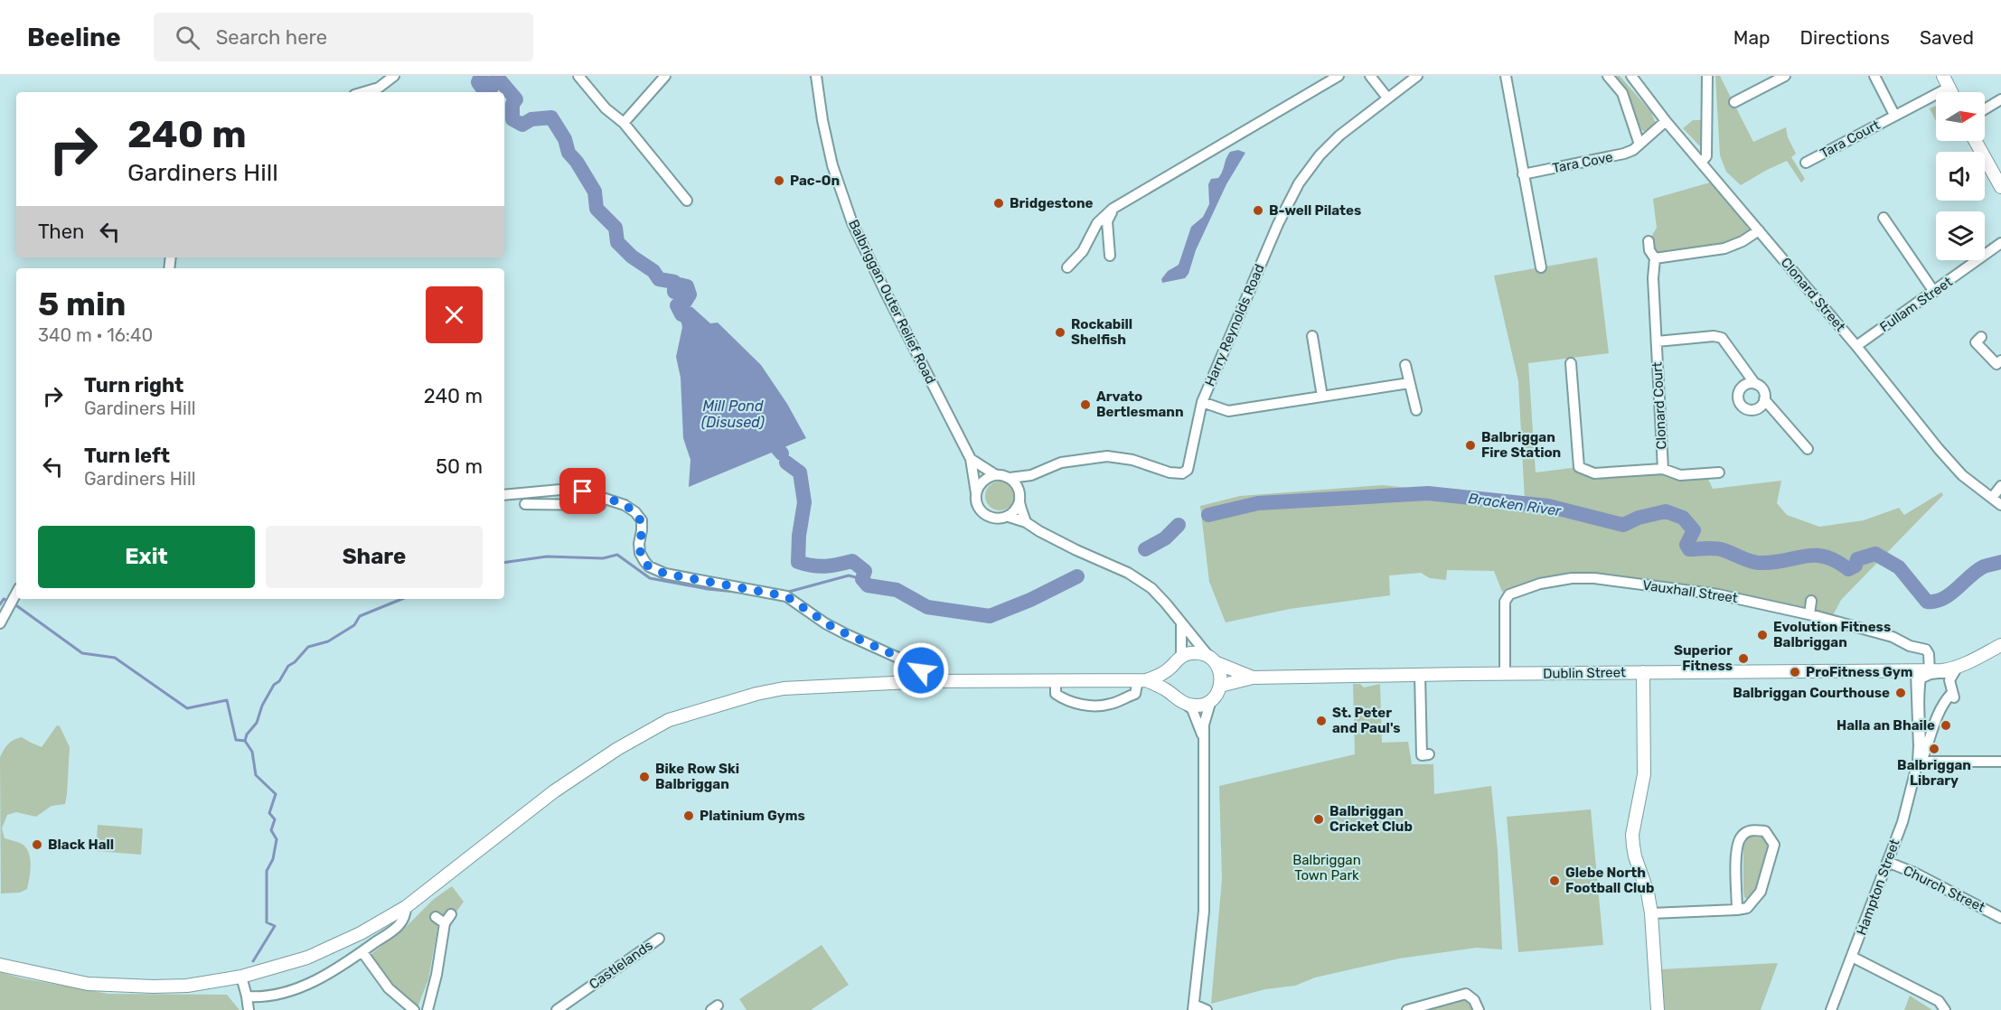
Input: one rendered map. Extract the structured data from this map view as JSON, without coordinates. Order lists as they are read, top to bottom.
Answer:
{
  "streets": {
    "main road": ["Dublin Street"],
    "street": [
      "Tara Court",
      "Tara Cove",
      "Clonard Street",
      "Balbriggan Outer Relief Road",
      "Fullam Street",
      "Harry Reynolds Road",
      "Clonard Court",
      "Vauxhall Street",
      "Hampton Street",
      "Church Street",
      "Castlelands"
    ]
  },
  "crossings": [
    ["Tara Cove", "Clonard Street"],
    ["Clonard Street", "Fullam Street"],
    ["Balbriggan Outer Relief Road", "Harry Reynolds Road"],
    ["Vauxhall Street", "Dublin Street"],
    ["Dublin Street", "Hampton Street"],
    ["Hampton Street", "Church Street"]
  ],
  "water": ["Mill Pond (Disused)", "Bracken River"],
  "parks": ["Balbriggan Town Park"],
  "places": [
    "Pac-On",
    "Bridgestone",
    "B-well Pilates",
    "Rockabill Shelfish",
    "Arvato Bertlesmann",
    "Balbriggan Fire Station",
    "Evolution Fitness Balbriggan",
    "Superior Fitness",
    "ProFitness Gym",
    "Balbriggan Courthouse",
    "St. Peter and Paul's",
    "Halla an Bhaile",
    "Balbriggan Library",
    "Bike Row Ski Balbriggan",
    "Platinium Gyms",
    "Balbriggan Cricket Club",
    "Black Hall",
    "Glebe North Football Club"
  ],
  "north": "right",
  "page": {
    "header": "Beeline",
    "search": "Search here",
    "nav": ["Map", "Directions", "Saved"],
    "turn": ["240 m", "Gardiners Hill"],
    "then": "Then",
    "heading": ["5 min", "340 m · 16:40"],
    "list": [
      {
        "name": "Turn right",
        "note": "Gardiners Hill",
        "value": "240 m"
      },
      {
        "name": "Turn left",
        "note": "Gardiners Hill",
        "value": "50 m"
      }
    ],
    "buttons": ["Exit", "Share"]
  }
}
